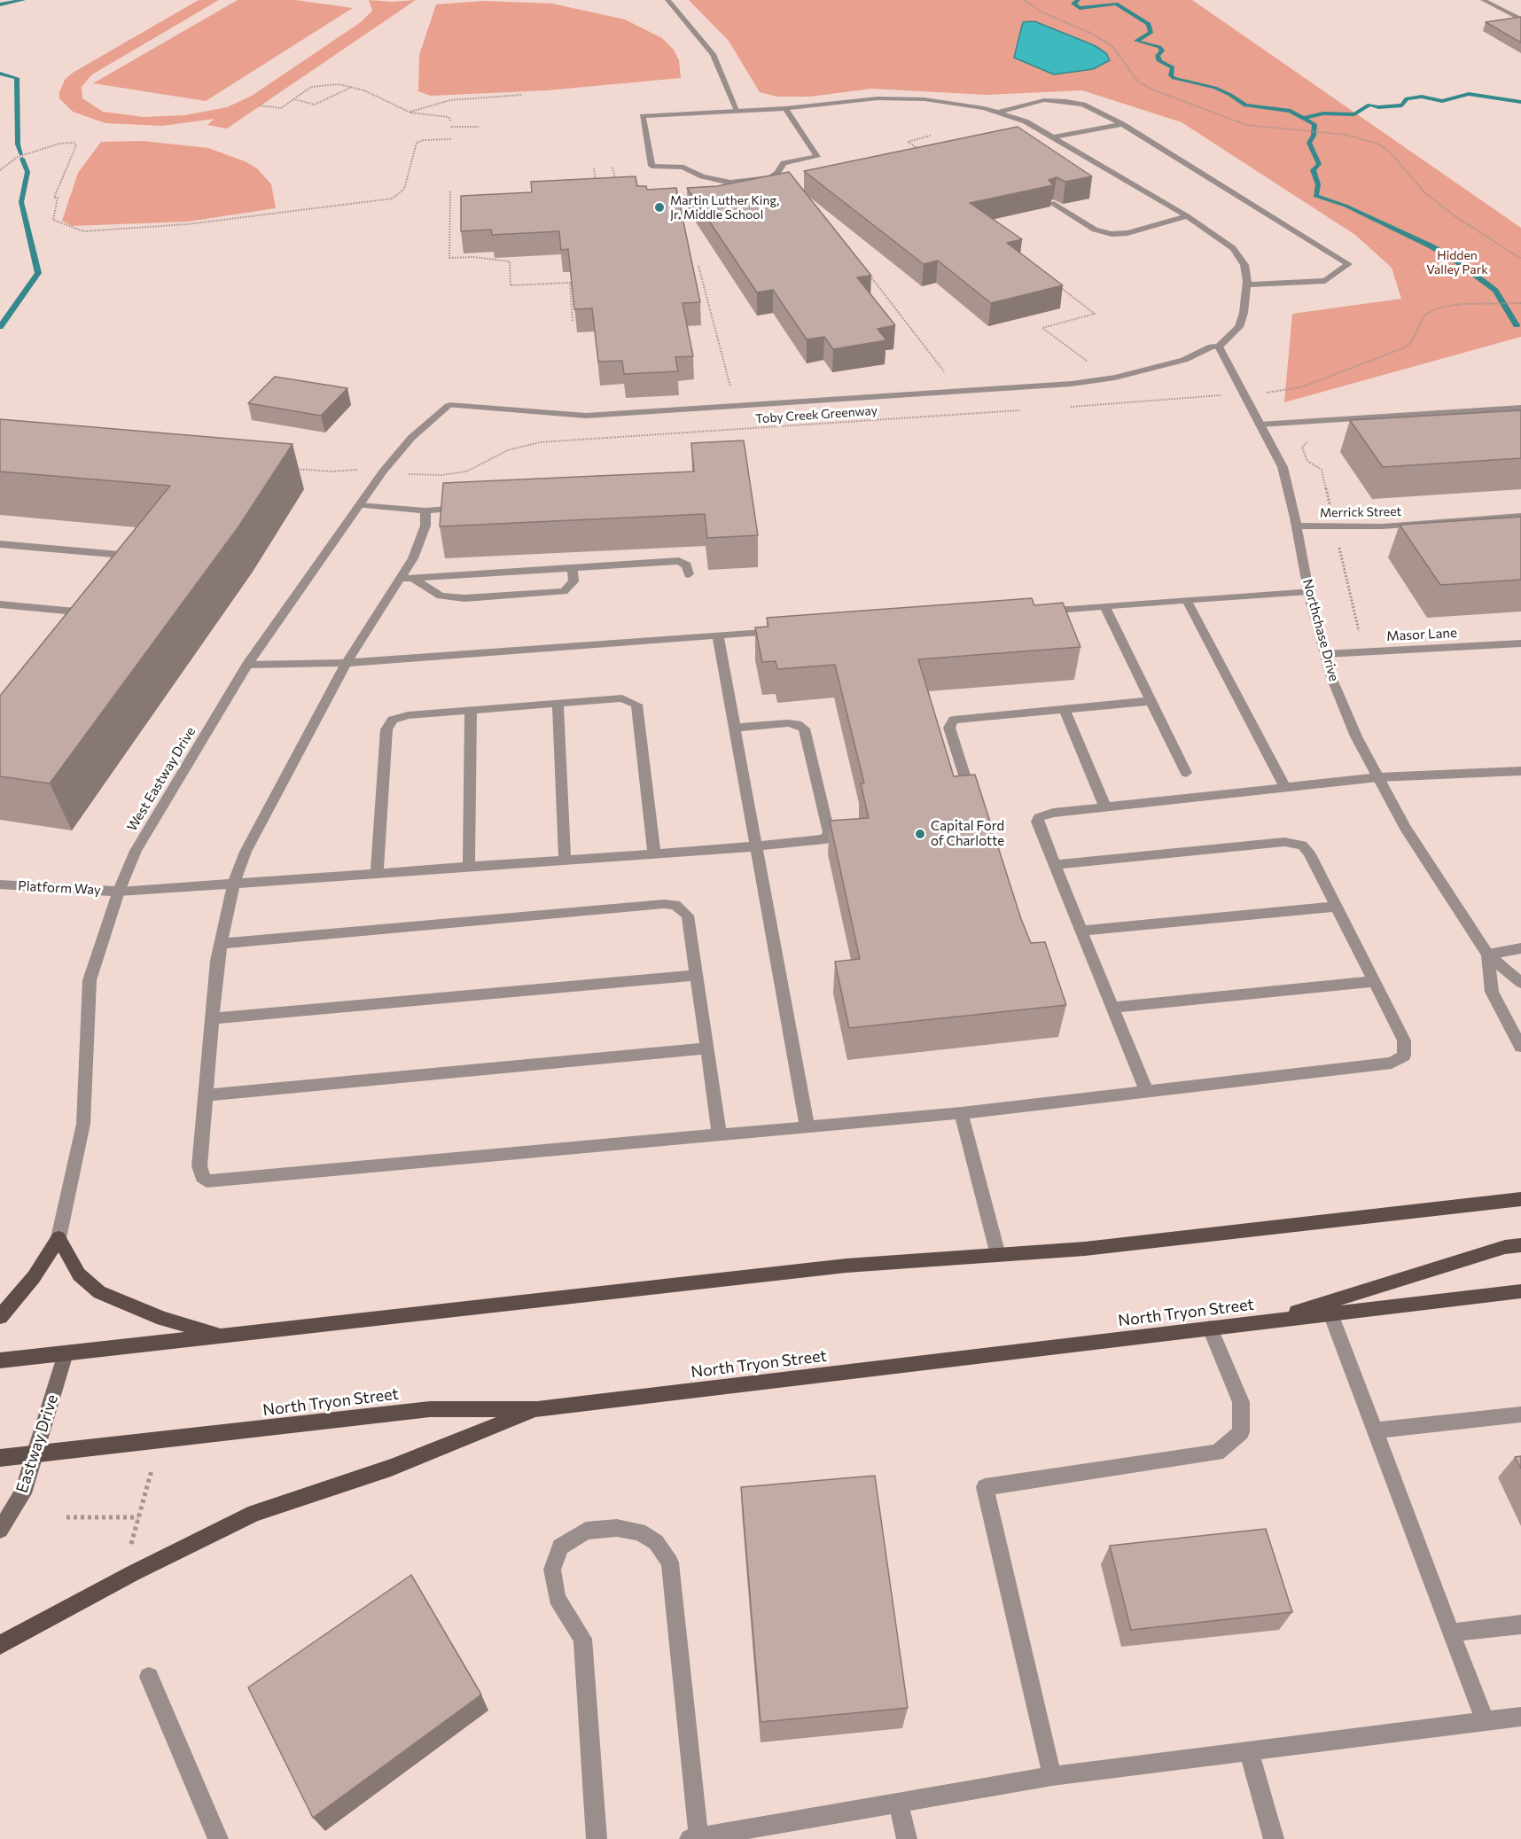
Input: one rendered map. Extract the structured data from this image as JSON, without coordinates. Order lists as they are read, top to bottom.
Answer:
{
  "streets": {
    "main road": ["North Tryon Street", "Eastway Drive"],
    "street": [
      "Merrick Street",
      "Northchase Drive",
      "Masor Lane",
      "West Eastway Drive",
      "Platform Way"
    ],
    "path": ["Toby Creek Greenway"]
  },
  "crossings": [
    ["Merrick Street", "Northchase Drive"],
    ["Northchase Drive", "Masor Lane"],
    ["Northchase Drive", "West Eastway Drive"],
    ["West Eastway Drive", "Platform Way"],
    ["North Tryon Street", "Eastway Drive"]
  ],
  "parks": ["Hidden Valley Park"],
  "places": ["Martin Luther King, Jr. Middle School", "Capital Ford of Charlotte"]
}
